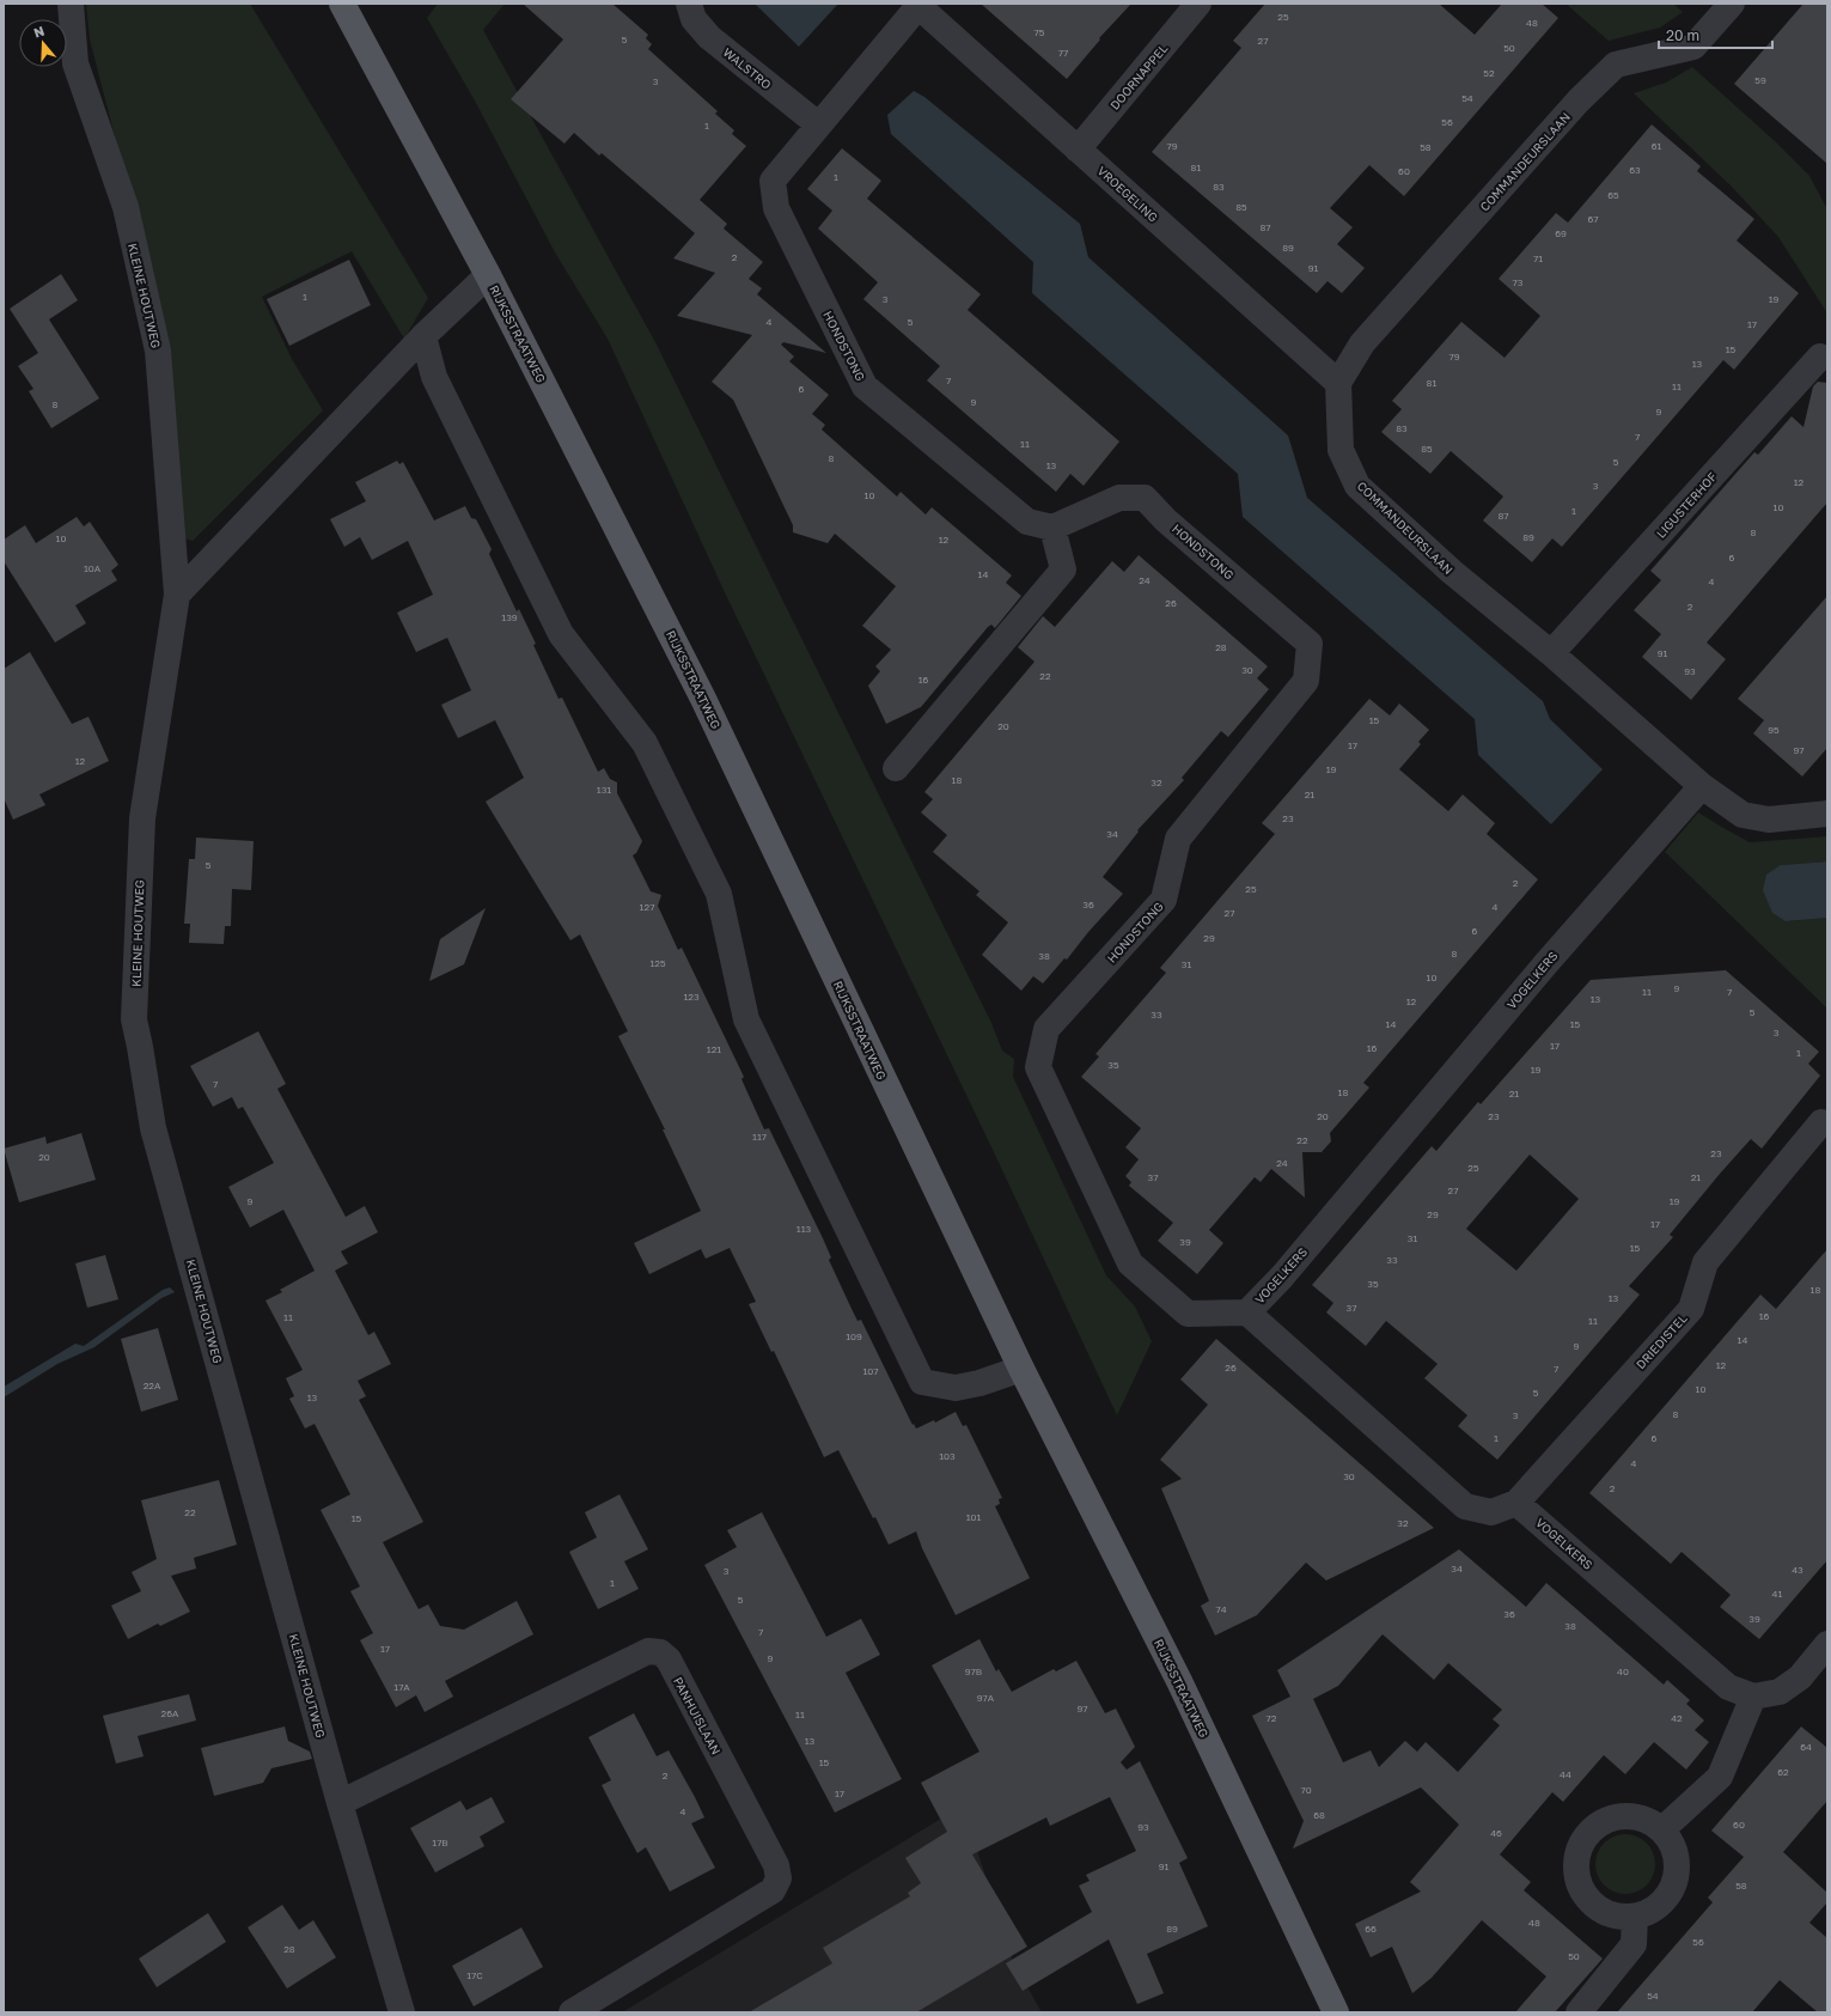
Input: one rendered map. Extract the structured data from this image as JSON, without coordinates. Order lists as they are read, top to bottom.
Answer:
{
  "streets": {
    "main road": ["RIJKSSTRAATWEG"],
    "street": [
      "WALSTRO",
      "DOORNAPPEL",
      "COMMANDEURSLAAN",
      "VROEGELING",
      "KLEINE HOUTWEG",
      "HONDSTONG",
      "LIGUSTERHOF",
      "VOGELKERS",
      "DRIEDISTEL",
      "PANHUISLAAN"
    ]
  },
  "crossings": [
    ["WALSTRO", "VROEGELING"],
    ["WALSTRO", "HONDSTONG"],
    ["DOORNAPPEL", "VROEGELING"],
    ["COMMANDEURSLAAN", "VROEGELING"],
    ["COMMANDEURSLAAN", "LIGUSTERHOF"],
    ["COMMANDEURSLAAN", "VOGELKERS"],
    ["VROEGELING", "HONDSTONG"],
    ["KLEINE HOUTWEG", "PANHUISLAAN"],
    ["HONDSTONG", "VOGELKERS"],
    ["VOGELKERS", "DRIEDISTEL"]
  ],
  "house_numbers": [
    "25",
    "48",
    "75",
    "5",
    "27",
    "50",
    "77",
    "52",
    "59",
    "3",
    "54",
    "56",
    "1",
    "79",
    "61",
    "58",
    "81",
    "63",
    "60",
    "1",
    "83",
    "65",
    "85",
    "67",
    "87",
    "69",
    "89",
    "2",
    "71",
    "91",
    "73",
    "1",
    "3",
    "19",
    "4",
    "5",
    "17",
    "15",
    "79",
    "13",
    "7",
    "81",
    "11",
    "6",
    "9",
    "8",
    "9",
    "83",
    "7",
    "11",
    "85",
    "8",
    "5",
    "13",
    "12",
    "3",
    "10",
    "10",
    "1",
    "87",
    "8",
    "89",
    "10",
    "12",
    "6",
    "10A",
    "14",
    "24",
    "4",
    "26",
    "2",
    "139",
    "28",
    "91",
    "30",
    "93",
    "22",
    "16",
    "15",
    "20",
    "95",
    "17",
    "97",
    "12",
    "19",
    "18",
    "32",
    "131",
    "21",
    "23",
    "34",
    "5",
    "2",
    "25",
    "36",
    "127",
    "4",
    "27",
    "6",
    "29",
    "8",
    "38",
    "125",
    "31",
    "10",
    "9",
    "11",
    "7",
    "123",
    "13",
    "12",
    "5",
    "33",
    "14",
    "15",
    "3",
    "17",
    "16",
    "121",
    "1",
    "35",
    "19",
    "7",
    "18",
    "21",
    "20",
    "23",
    "117",
    "22",
    "23",
    "20",
    "24",
    "25",
    "37",
    "21",
    "27",
    "9",
    "19",
    "29",
    "17",
    "113",
    "31",
    "39",
    "15",
    "33",
    "35",
    "18",
    "13",
    "37",
    "16",
    "11",
    "11",
    "109",
    "14",
    "9",
    "12",
    "26",
    "7",
    "107",
    "22A",
    "10",
    "5",
    "13",
    "8",
    "3",
    "1",
    "6",
    "103",
    "4",
    "30",
    "2",
    "22",
    "101",
    "15",
    "32",
    "34",
    "43",
    "3",
    "1",
    "41",
    "5",
    "74",
    "36",
    "39",
    "38",
    "7",
    "17",
    "9",
    "97B",
    "40",
    "17A",
    "97A",
    "97",
    "26A",
    "11",
    "72",
    "42",
    "13",
    "64",
    "15",
    "62",
    "44",
    "2",
    "70",
    "17",
    "4",
    "68",
    "60",
    "93",
    "46",
    "17B",
    "91",
    "58",
    "48",
    "89",
    "66",
    "56",
    "28",
    "50",
    "17C",
    "54"
  ],
  "scale_bar": "20 m",
  "north": "top"
}
